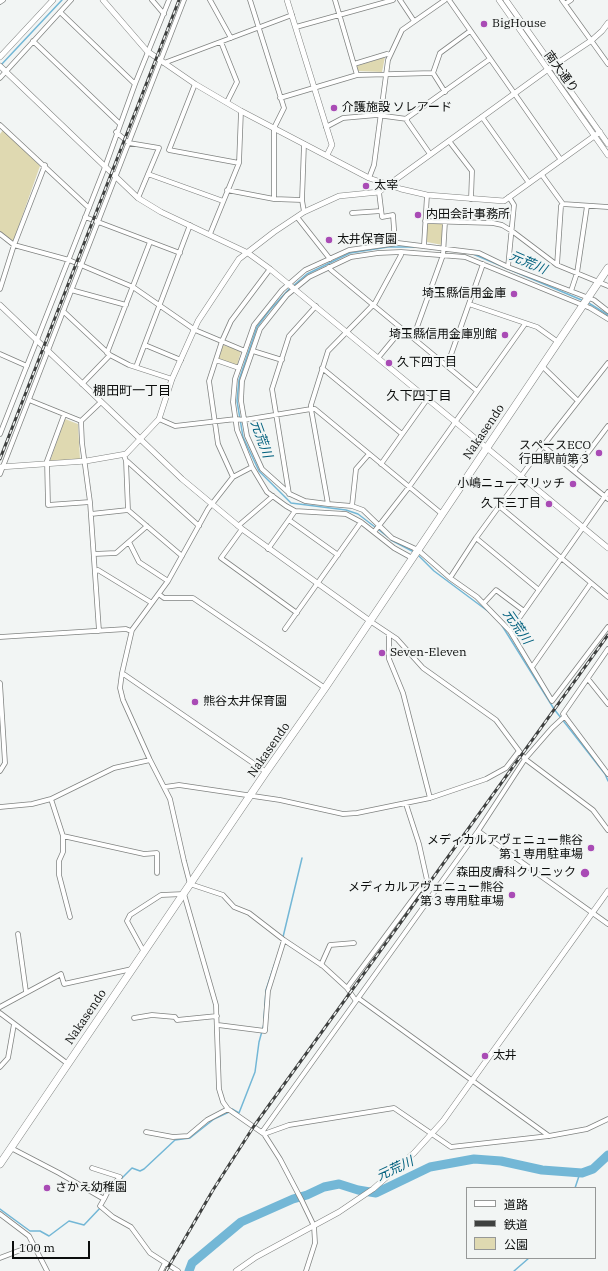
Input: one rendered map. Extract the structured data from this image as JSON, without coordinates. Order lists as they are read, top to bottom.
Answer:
{
  "streets": {
    "highway": ["Nakasendo"],
    "street": ["南大通り"]
  },
  "districts": ["棚田町一丁目", "久下四丁目"],
  "water": ["元荒川"],
  "places": [
    "BigHouse",
    "介護施設 ソレアード",
    "太宰",
    "内田会計事務所",
    "太井保育園",
    "埼玉縣信用金庫",
    "埼玉縣信用金庫別館",
    "久下四丁目",
    "スペースECO 行田駅前第３",
    "小嶋ニューマリッチ",
    "久下三丁目",
    "Seven-Eleven",
    "熊谷太井保育園",
    "メディカルアヴェニュー熊谷 第１専用駐車場",
    "森田皮膚科クリニック",
    "メディカルアヴェニュー熊谷 第３専用駐車場",
    "太井",
    "さかえ幼稚園"
  ],
  "legend": ["道路", "鉄道", "公園"],
  "scale_bar": "100 m"
}
